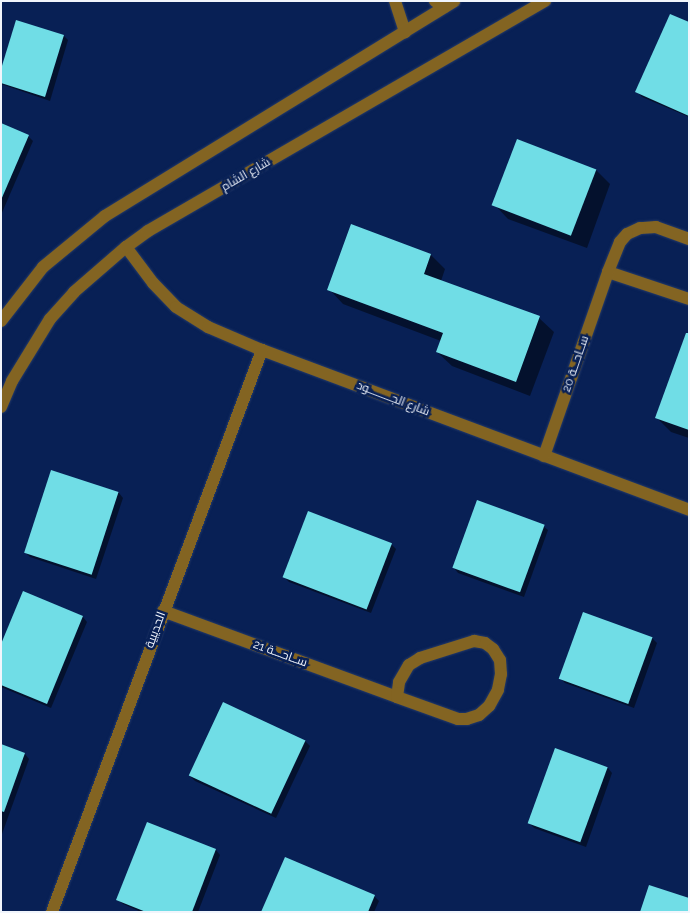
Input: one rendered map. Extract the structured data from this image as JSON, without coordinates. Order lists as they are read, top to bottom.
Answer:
{
  "streets": {
    "street": [
      "شارع الشام",
      "ســاحـــة 20",
      "شارع الجــــــــود",
      "الحديبية",
      "ســاحـــة 21"
    ]
  },
  "crossings": [
    ["شارع الشام", "شارع الجــــــــود"],
    ["ســاحـــة 20", "شارع الجــــــــود"],
    ["شارع الجــــــــود", "الحديبية"],
    ["الحديبية", "ســاحـــة 21"]
  ]
}
